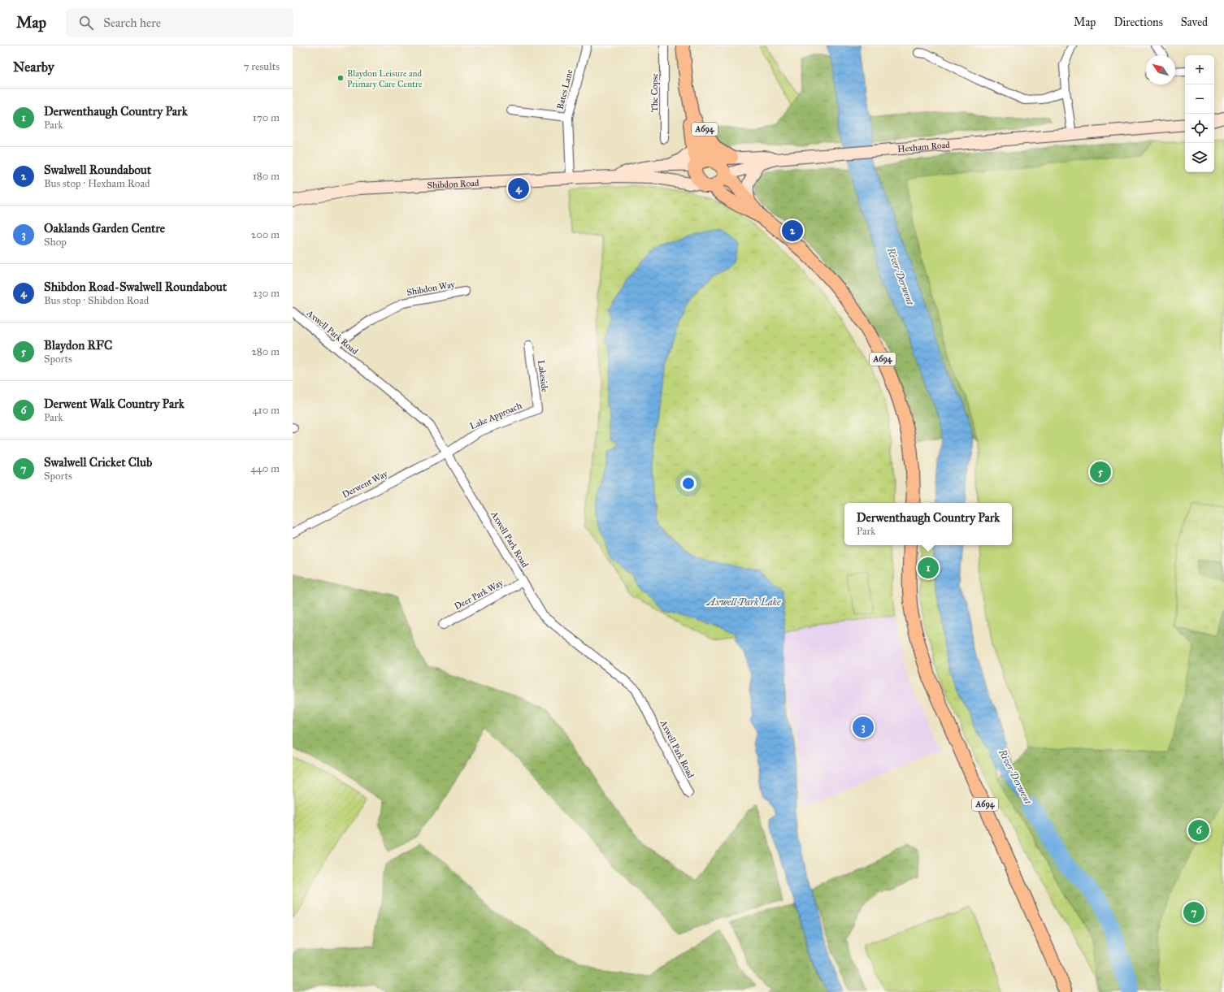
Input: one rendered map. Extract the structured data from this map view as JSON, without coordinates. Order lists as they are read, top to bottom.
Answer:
{
  "streets": {
    "main road": ["A694", "Hexham Road", "Shibdon Road"],
    "street": [
      "Bates Lane",
      "The Copse",
      "Shibdon Way",
      "Axwell Park Road",
      "Lakeside",
      "Lake Approach",
      "Derwent Way",
      "Deer Park Way"
    ]
  },
  "crossings": [
    ["Bates Lane", "Shibdon Road"],
    ["A694", "Hexham Road"],
    ["A694", "Shibdon Road"],
    ["Shibdon Way", "Axwell Park Road"],
    ["Axwell Park Road", "Lake Approach"],
    ["Axwell Park Road", "Derwent Way"],
    ["Axwell Park Road", "Deer Park Way"],
    ["Lakeside", "Lake Approach"],
    ["Lake Approach", "Derwent Way"]
  ],
  "water": ["River Derwent", "Axwell Park Lake"],
  "places": ["Blaydon Leisure and Primary Care Centre"],
  "north": "top left",
  "page": {
    "header": "Map",
    "search": "Search here",
    "nav": ["Map", "Directions", "Saved"],
    "heading": ["Nearby", "7 results"],
    "map_buttons": ["+", "−"],
    "list": [
      {
        "mark": "1",
        "name": "Derwenthaugh Country Park",
        "note": "Park",
        "value": "170 m"
      },
      {
        "mark": "2",
        "name": "Swalwell Roundabout",
        "note": "Bus stop · Hexham Road",
        "value": "180 m"
      },
      {
        "mark": "3",
        "name": "Oaklands Garden Centre",
        "note": "Shop",
        "value": "200 m"
      },
      {
        "mark": "4",
        "name": "Shibdon Road-Swalwell Roundabout",
        "note": "Bus stop · Shibdon Road",
        "value": "230 m"
      },
      {
        "mark": "5",
        "name": "Blaydon RFC",
        "note": "Sports",
        "value": "280 m"
      },
      {
        "mark": "6",
        "name": "Derwent Walk Country Park",
        "note": "Park",
        "value": "410 m"
      },
      {
        "mark": "7",
        "name": "Swalwell Cricket Club",
        "note": "Sports",
        "value": "440 m"
      }
    ],
    "pins": [
      "4",
      "2",
      "5",
      "1",
      "3",
      "6",
      "7"
    ],
    "popup": ["Derwenthaugh Country Park", "Park"]
  }
}
